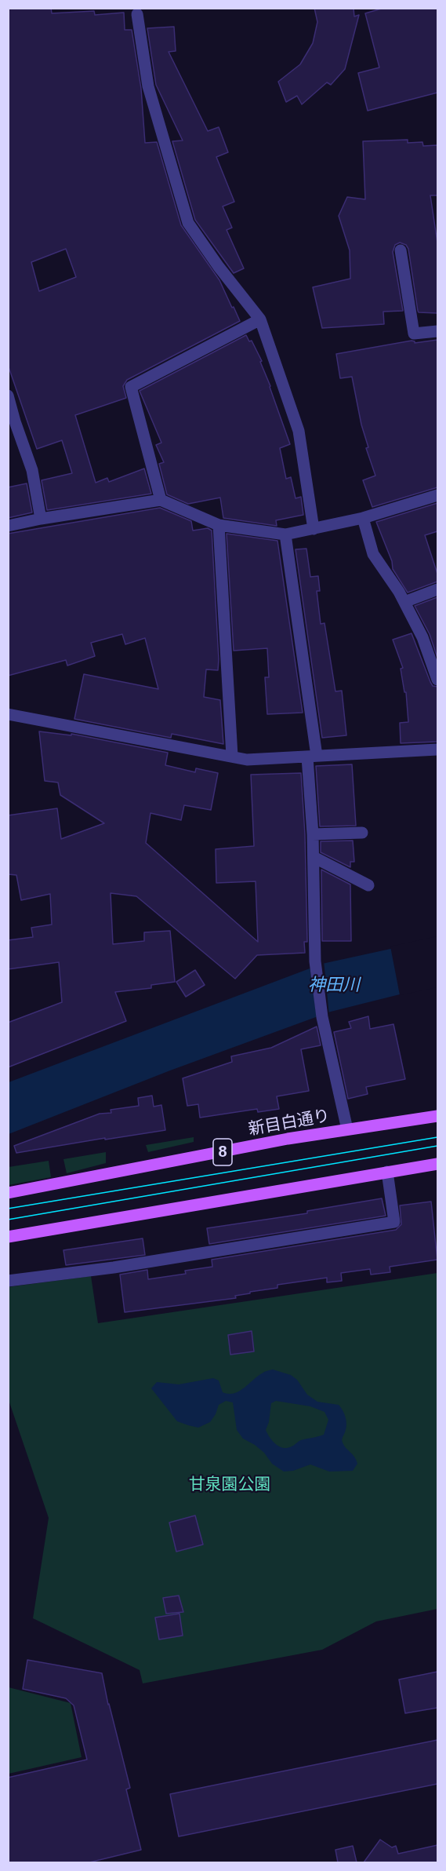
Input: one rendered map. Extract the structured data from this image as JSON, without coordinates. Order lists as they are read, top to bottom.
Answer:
{
  "streets": {
    "main road": ["新目白通り", "8"]
  },
  "water": ["神田川"],
  "parks": ["甘泉園公園"]
}
